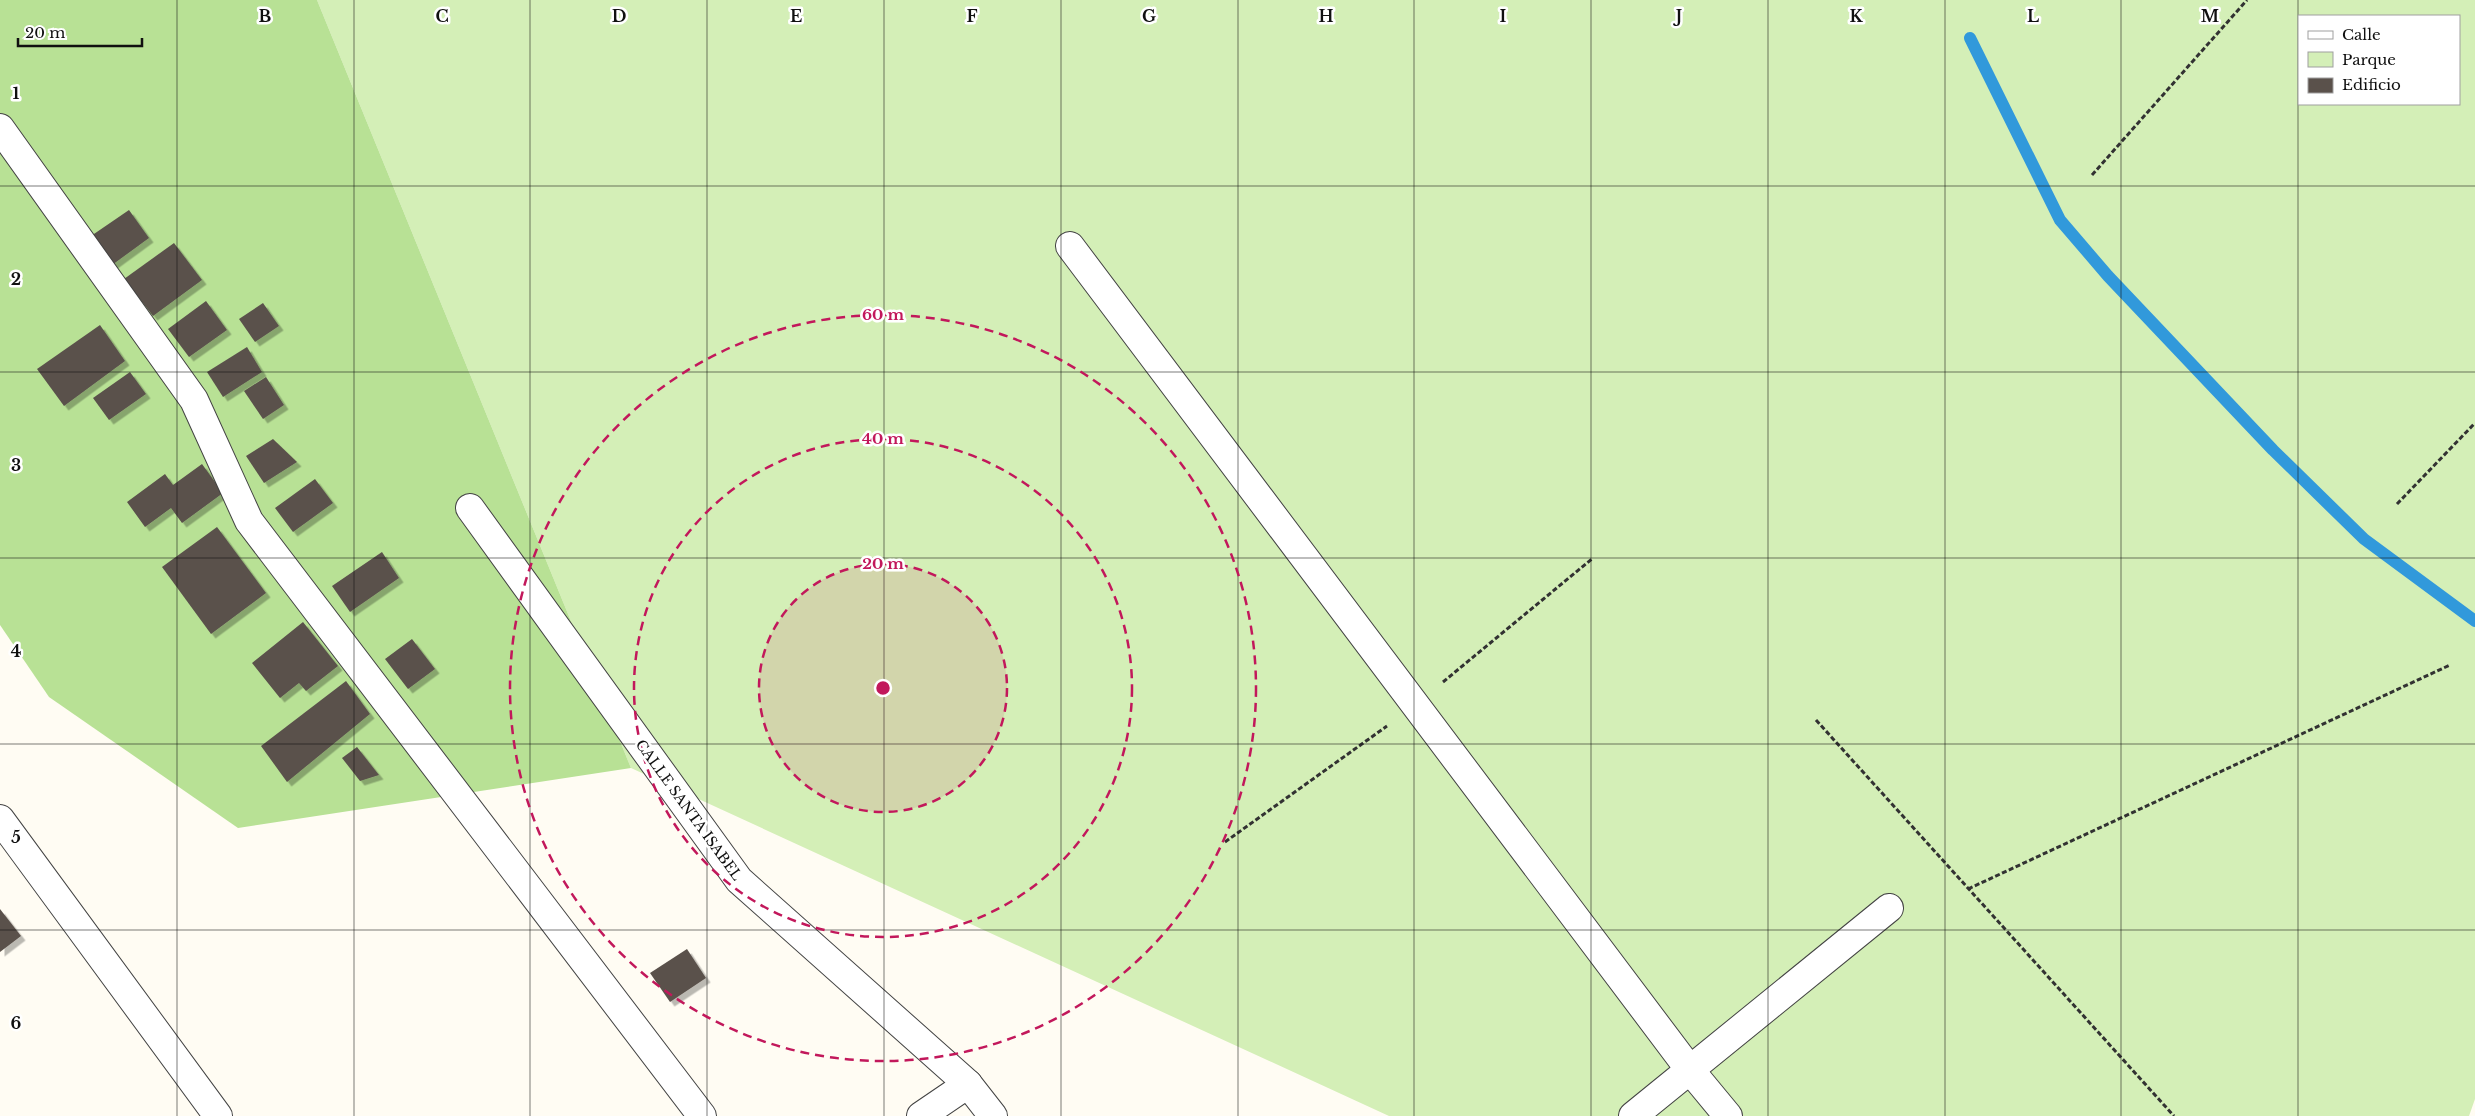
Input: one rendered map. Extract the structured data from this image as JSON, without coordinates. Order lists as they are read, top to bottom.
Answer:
{
  "streets": {
    "street": ["CALLE SANTA ISABEL"]
  },
  "legend": ["Calle", "Parque", "Edificio"],
  "scale_bar": "20 m",
  "grid": {
    "columns": [
      "B",
      "C",
      "D",
      "E",
      "F",
      "G",
      "H",
      "I",
      "J",
      "K",
      "L",
      "M"
    ],
    "rows": [
      "1",
      "2",
      "3",
      "4",
      "5",
      "6"
    ]
  },
  "rings": ["60 m", "40 m", "20 m"]
}
